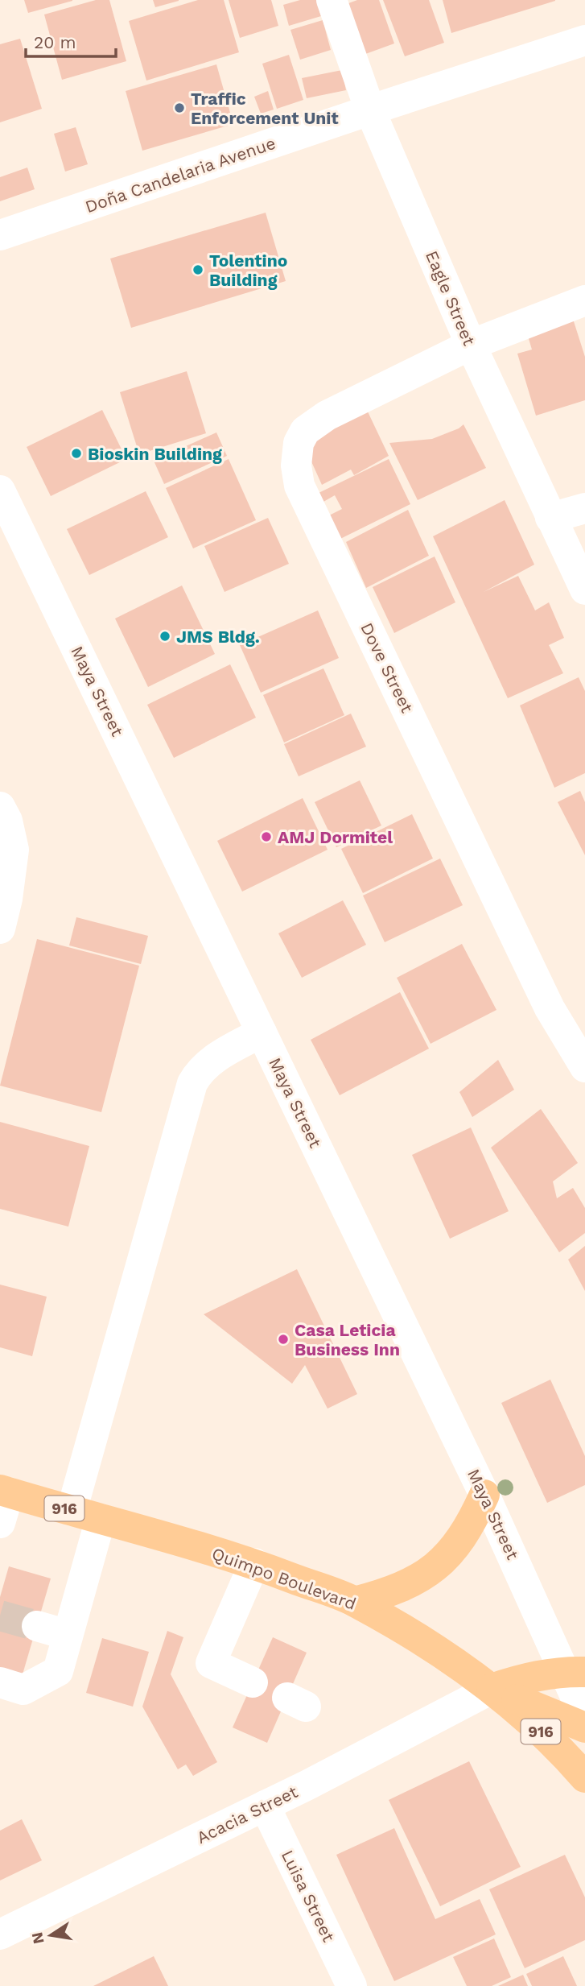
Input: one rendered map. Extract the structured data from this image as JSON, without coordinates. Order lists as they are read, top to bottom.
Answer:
{
  "streets": {
    "main road": ["916", "Quimpo Boulevard"],
    "street": [
      "Doña Candelaria Avenue",
      "Eagle Street",
      "Dove Street",
      "Maya Street",
      "Acacia Street",
      "Luisa Street"
    ]
  },
  "crossings": [
    ["Doña Candelaria Avenue", "Eagle Street"],
    ["Eagle Street", "Dove Street"],
    ["Quimpo Boulevard", "Acacia Street"],
    ["Acacia Street", "Luisa Street"]
  ],
  "places": [
    "Traffic Enforcement Unit",
    "Tolentino Building",
    "Bioskin Building",
    "JMS Bldg.",
    "AMJ Dormitel",
    "Casa Leticia Business Inn"
  ],
  "scale_bar": "20 m",
  "north": "left"
}
